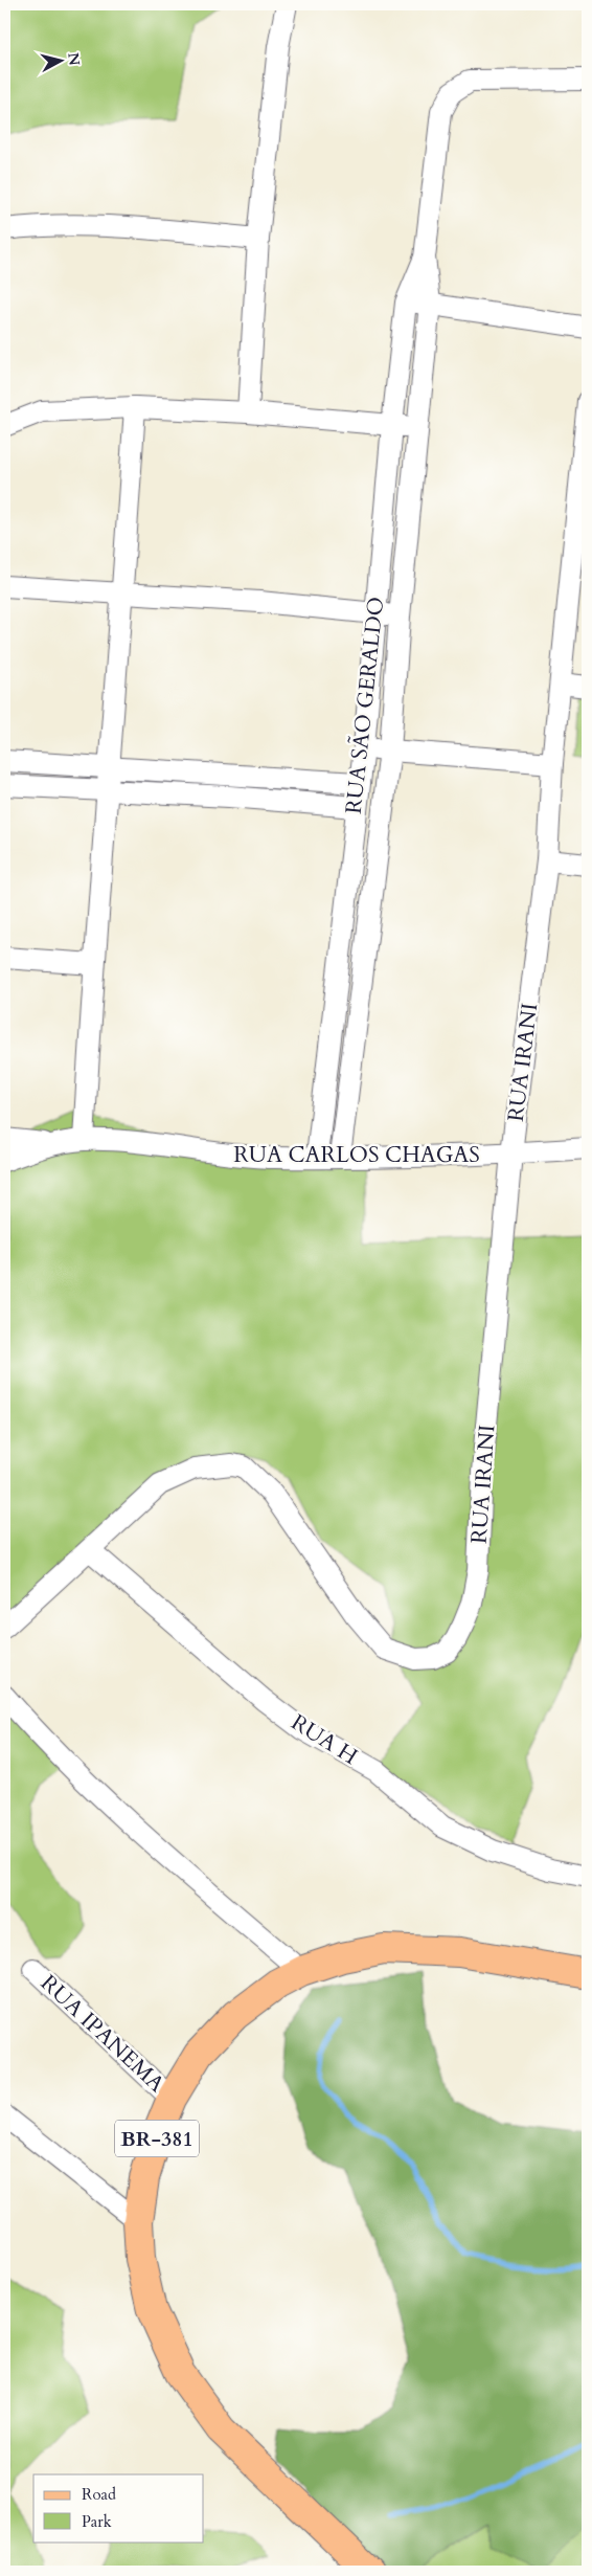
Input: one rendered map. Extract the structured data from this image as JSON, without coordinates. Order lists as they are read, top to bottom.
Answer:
{
  "streets": {
    "main road": ["BR-381"],
    "street": [
      "RUA SÃO GERALDO",
      "RUA IRANI",
      "RUA CARLOS CHAGAS",
      "RUA H",
      "RUA IPANEMA"
    ]
  },
  "crossings": [
    ["RUA SÃO GERALDO", "RUA CARLOS CHAGAS"],
    ["RUA IRANI", "RUA CARLOS CHAGAS"],
    ["RUA IRANI", "RUA H"],
    ["RUA IPANEMA", "BR-381"]
  ],
  "legend": ["Road", "Park"],
  "north": "right"
}
